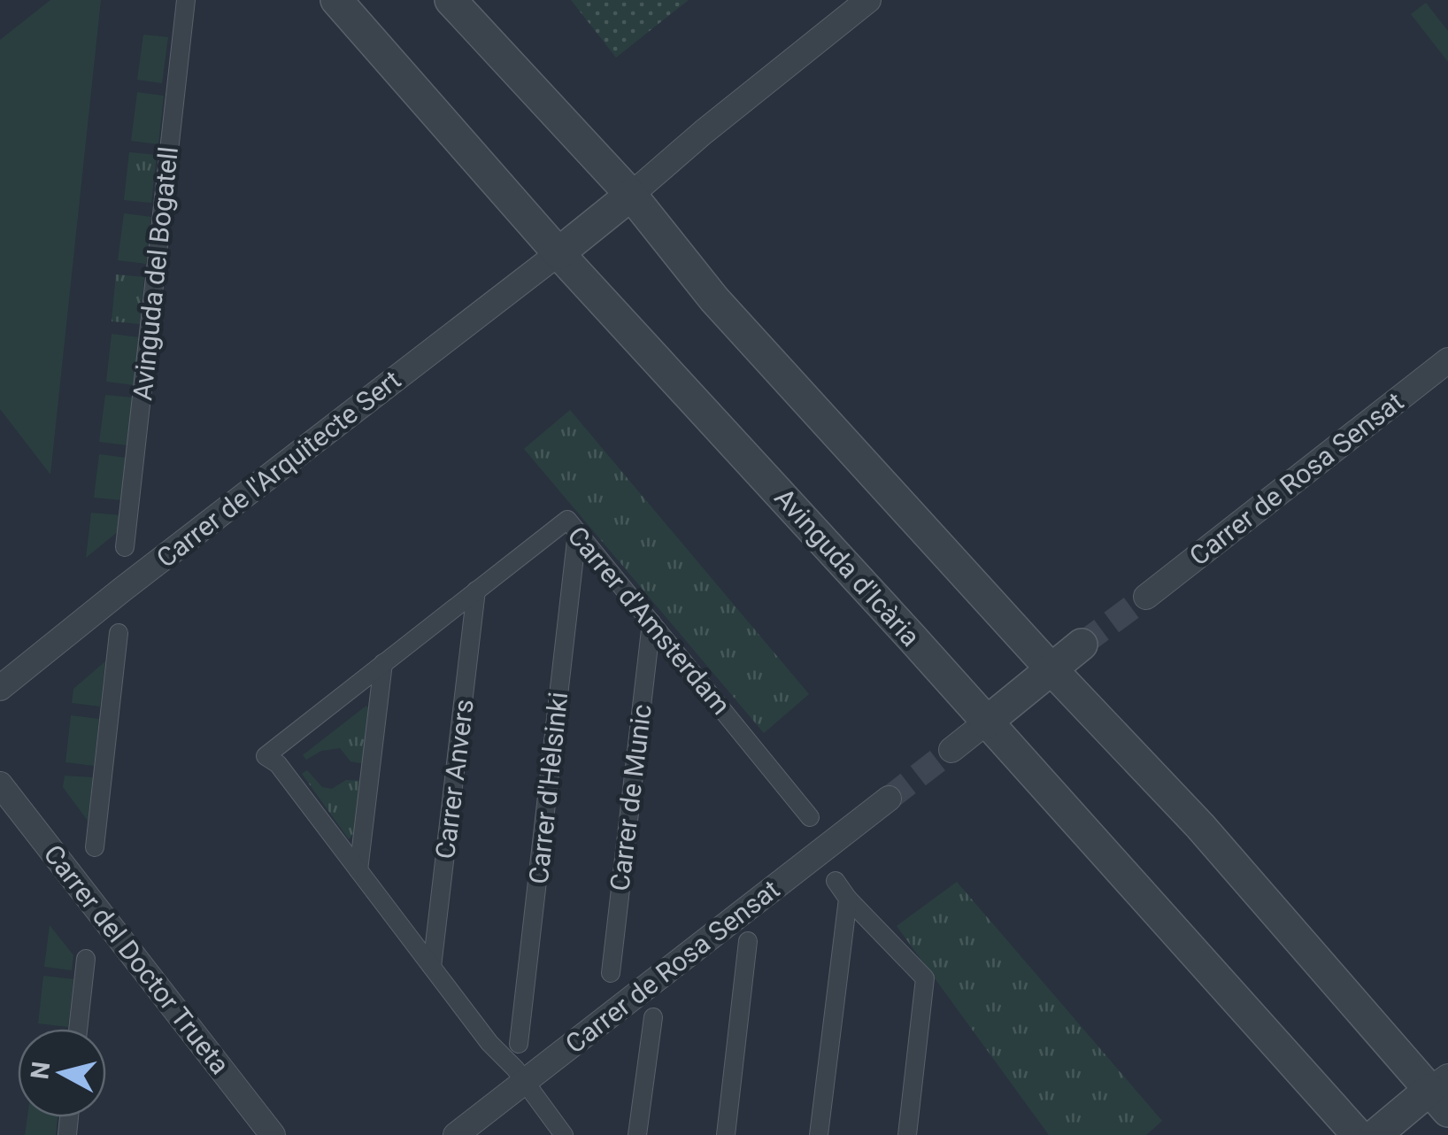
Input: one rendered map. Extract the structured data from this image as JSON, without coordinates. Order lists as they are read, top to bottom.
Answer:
{
  "streets": {
    "street": [
      "Avinguda del Bogatell",
      "Carrer de l'Arquitecte Sert",
      "Carrer de Rosa Sensat",
      "Avinguda d'Icària",
      "Carrer d'Amsterdam",
      "Carrer Anvers",
      "Carrer d'Hèlsinki",
      "Carrer de Munic",
      "Carrer del Doctor Trueta"
    ]
  },
  "crossings": [
    ["Carrer de l'Arquitecte Sert", "Avinguda d'Icària"],
    ["Carrer de Rosa Sensat", "Carrer d'Amsterdam"],
    ["Carrer d'Amsterdam", "Carrer Anvers"],
    ["Carrer d'Amsterdam", "Carrer d'Hèlsinki"],
    ["Carrer d'Amsterdam", "Carrer de Munic"]
  ],
  "north": "left"
}
